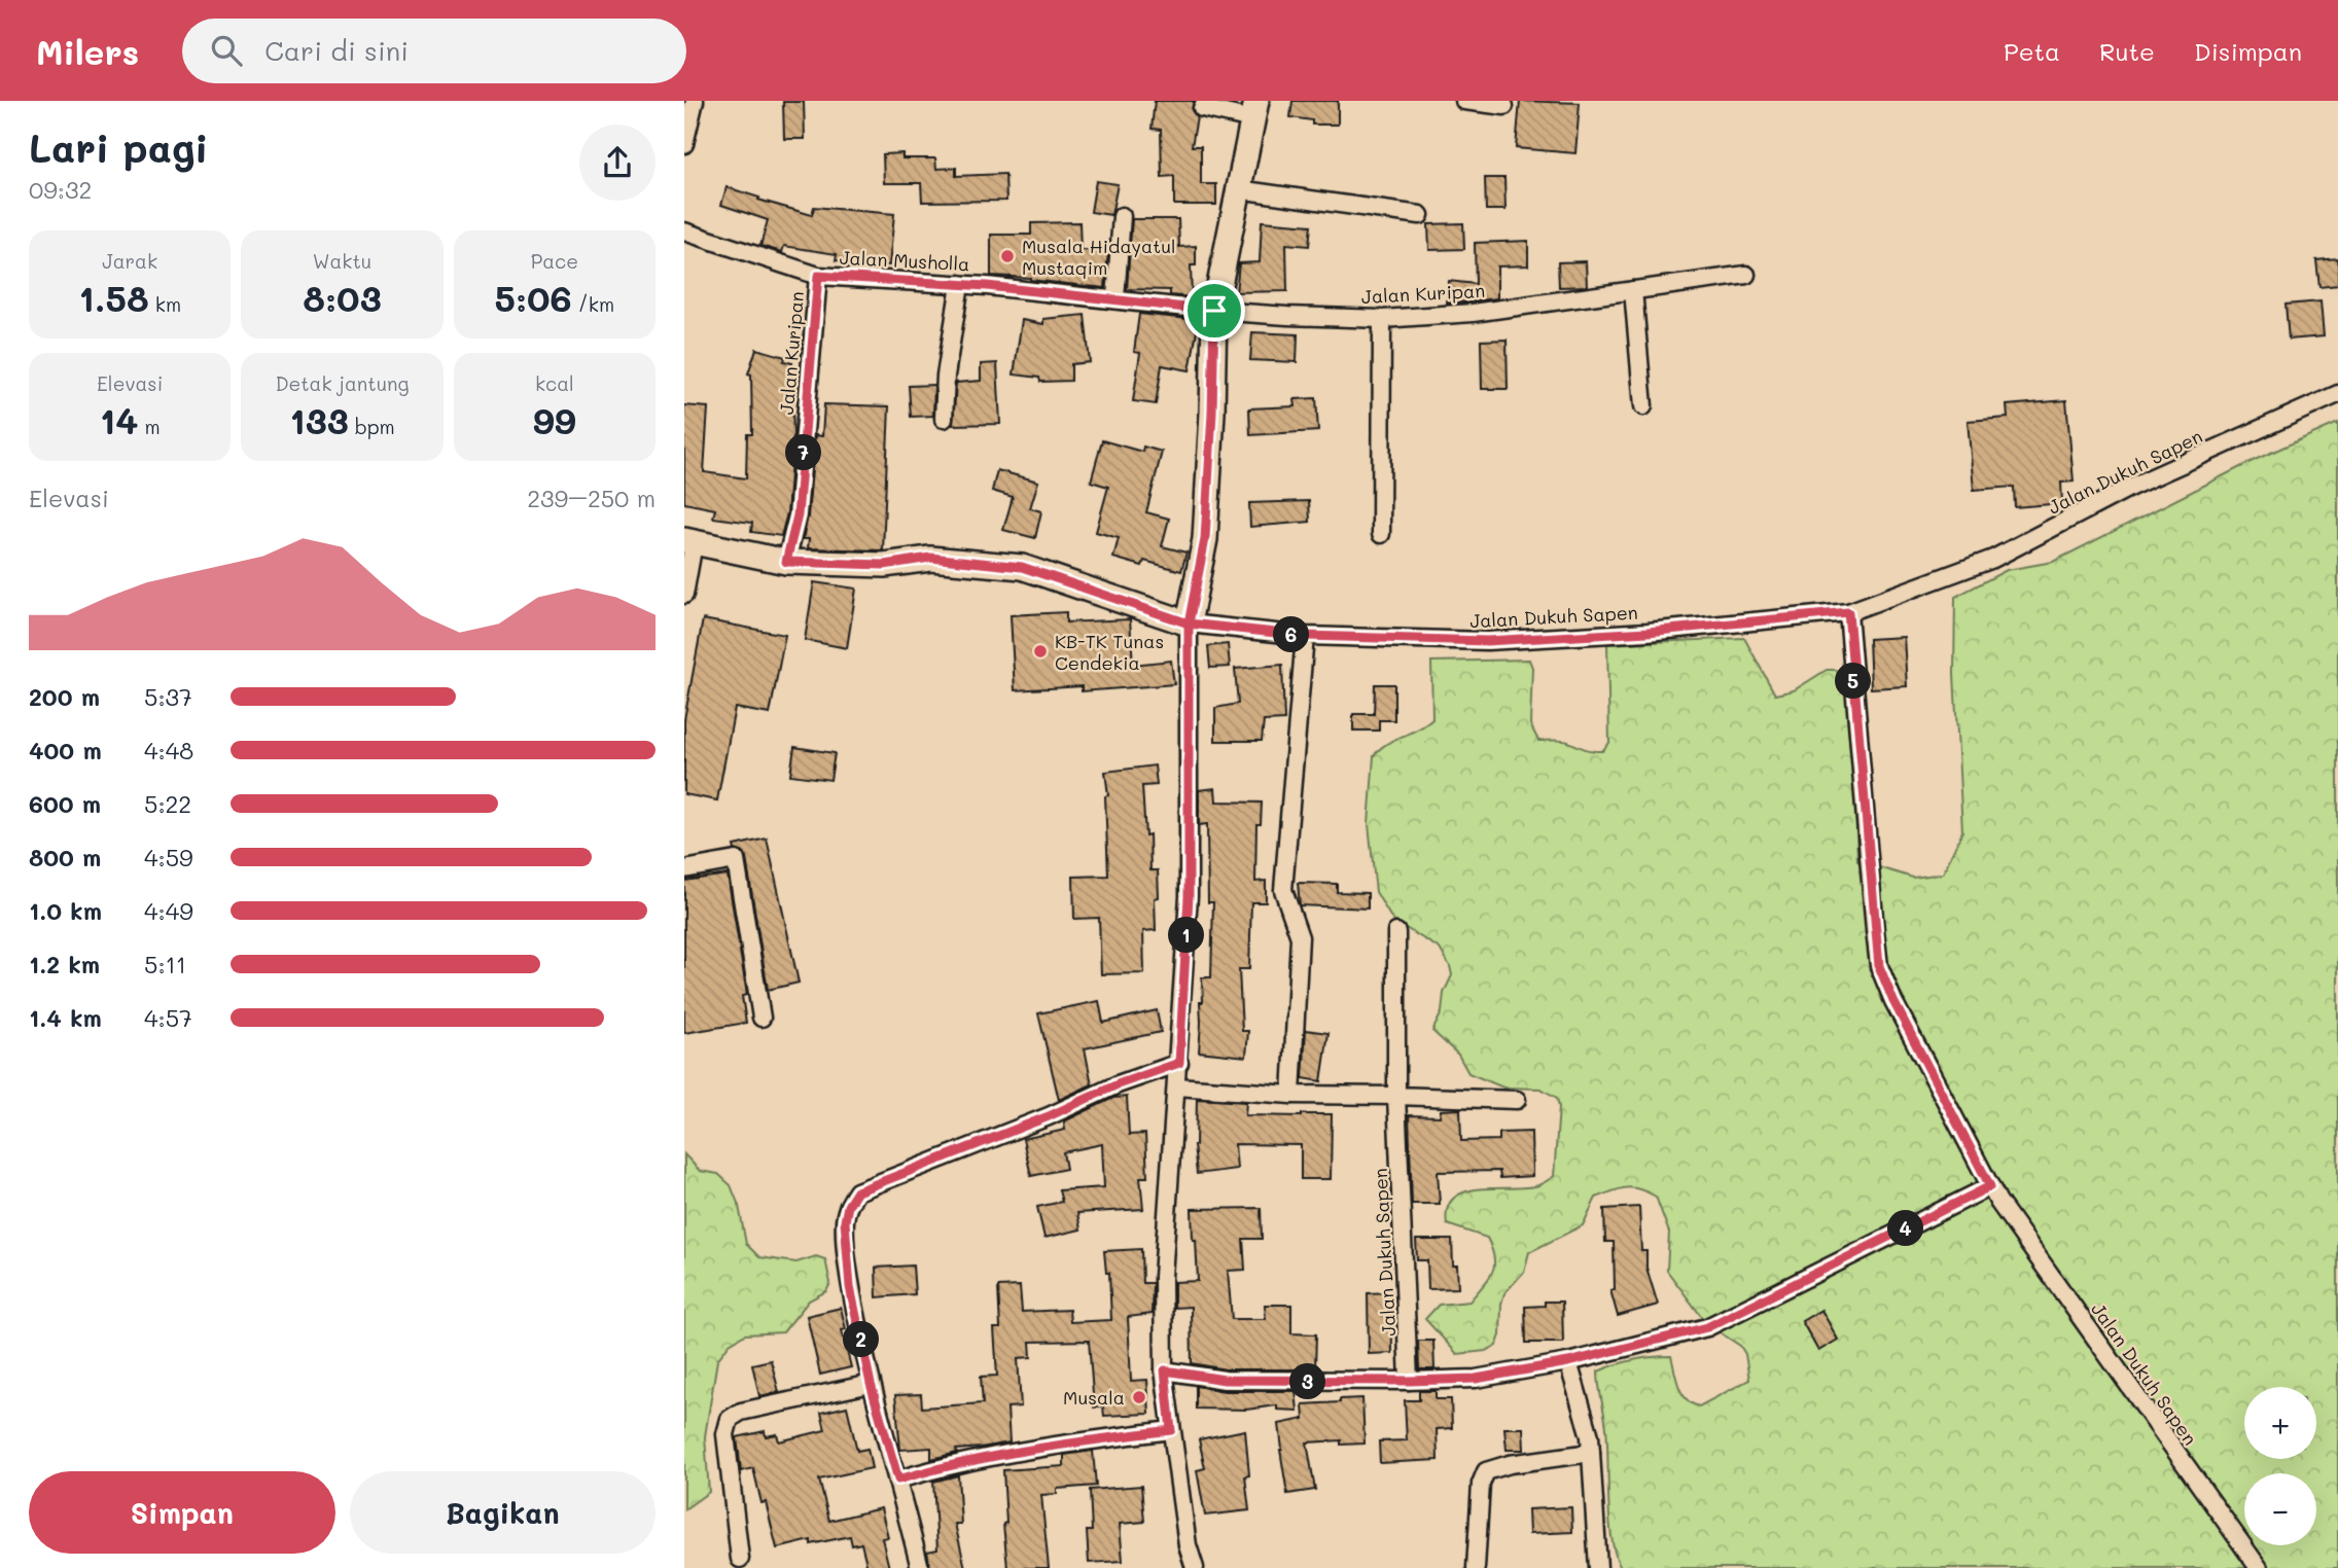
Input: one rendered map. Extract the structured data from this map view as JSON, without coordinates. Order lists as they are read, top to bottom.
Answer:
{
  "streets": {
    "street": ["Jalan Musholla", "Jalan Kuripan", "Jalan Dukuh Sapen"]
  },
  "crossings": [
    ["Jalan Musholla", "Jalan Kuripan"]
  ],
  "places": ["Musala Hidayatul Mustaqim", "KB-TK Tunas Cendekia", "Musala"],
  "page": {
    "header": "Milers",
    "search": "Cari di sini",
    "nav": ["Peta", "Rute", "Disimpan"],
    "heading": ["Lari pagi", "09:32"],
    "stats": [
      ["Jarak", "1.58 km"],
      ["Waktu", "8:03"],
      ["Pace", "5:06 /km"],
      ["Elevasi", "14 m"],
      ["Detak jantung", "133 bpm"],
      ["kcal", "99"]
    ],
    "pins": [
      "7",
      "6",
      "5",
      "1",
      "4",
      "2",
      "3"
    ],
    "chart": ["Elevasi", "239–250 m"],
    "list": [
      {
        "name": "200 m",
        "note": "5:37"
      },
      {
        "name": "400 m",
        "note": "4:48"
      },
      {
        "name": "600 m",
        "note": "5:22"
      },
      {
        "name": "800 m",
        "note": "4:59"
      },
      {
        "name": "1.0 km",
        "note": "4:49"
      },
      {
        "name": "1.2 km",
        "note": "5:11"
      },
      {
        "name": "1.4 km",
        "note": "4:57"
      }
    ],
    "map_buttons": ["+", "−"],
    "buttons": ["Simpan", "Bagikan"]
  }
}
